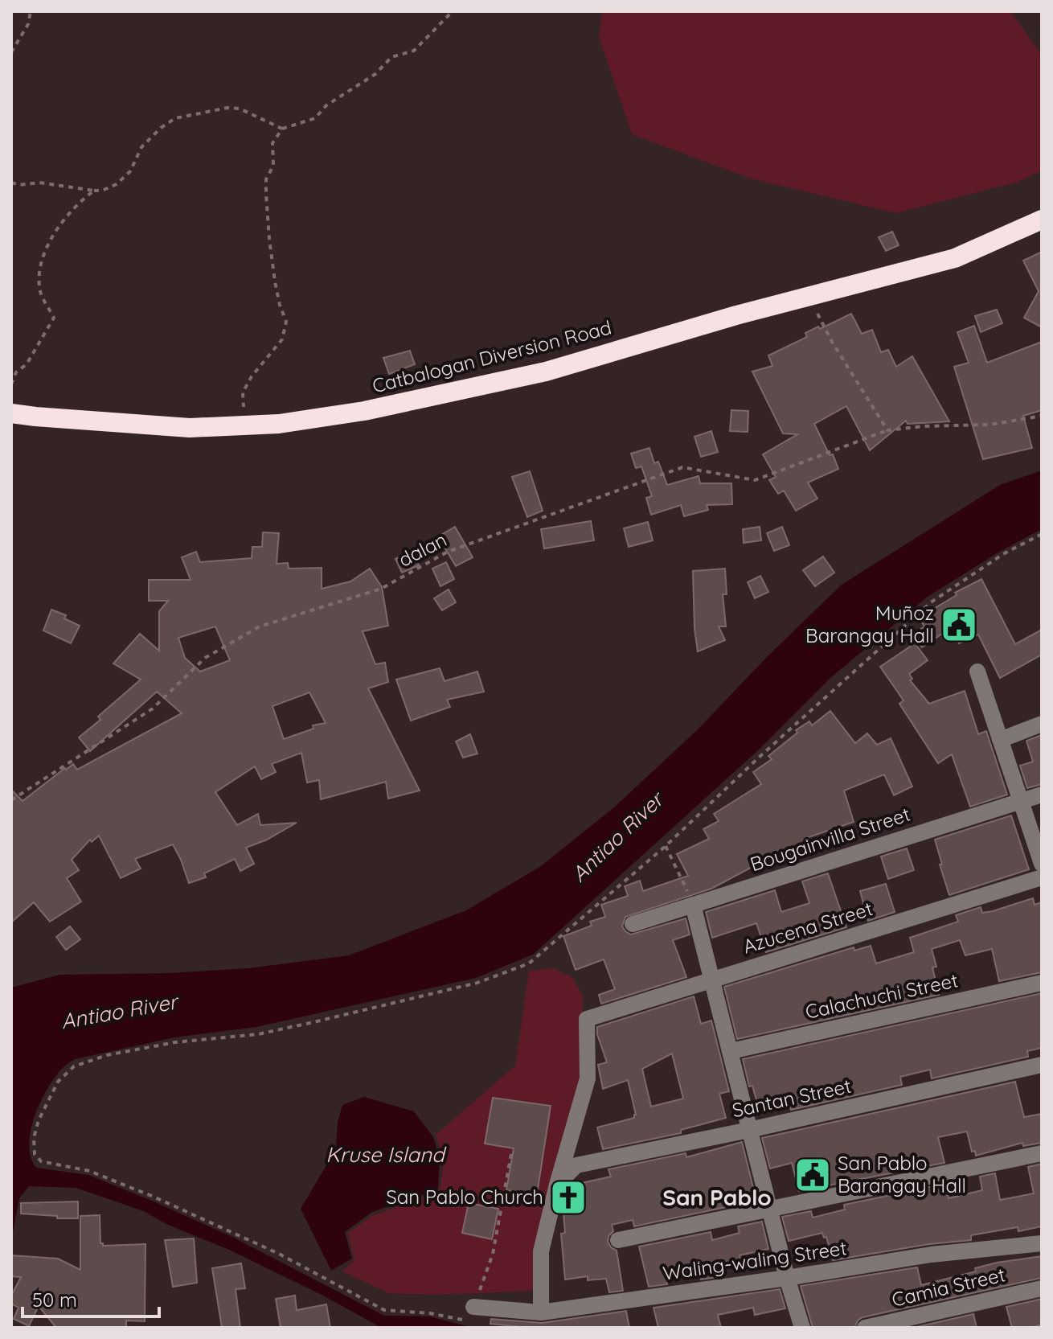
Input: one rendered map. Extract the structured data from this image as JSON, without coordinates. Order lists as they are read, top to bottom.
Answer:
{
  "streets": {
    "highway": ["Catbalogan Diversion Road"],
    "street": [
      "Bougainvilla Street",
      "Azucena Street",
      "Calachuchi Street",
      "Santan Street",
      "Waling-waling Street",
      "Camia Street"
    ],
    "path": ["dalan"]
  },
  "crossings": [
    ["Azucena Street", "Santan Street"]
  ],
  "districts": ["San Pablo"],
  "water": ["Antiao River", "Kruse Island"],
  "places": {
    "public building": ["Muñoz Barangay Hall", "San Pablo Barangay Hall"],
    "church": ["San Pablo Church"]
  },
  "scale_bar": "50 m"
}
